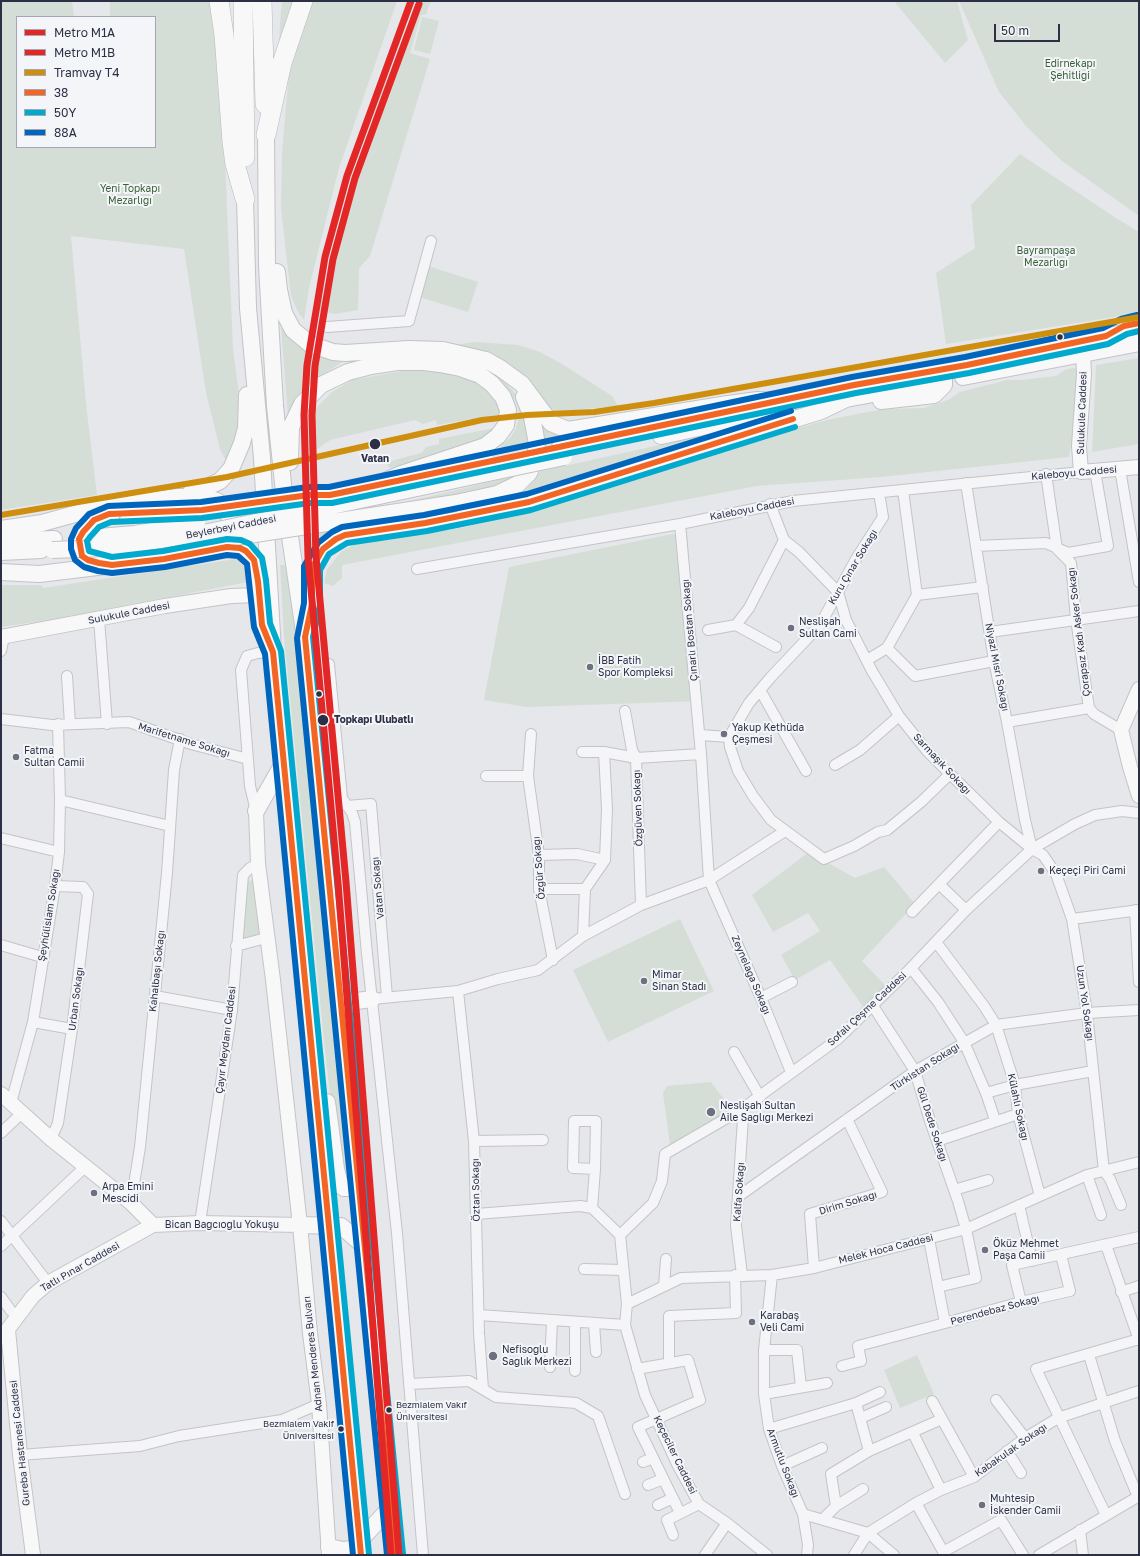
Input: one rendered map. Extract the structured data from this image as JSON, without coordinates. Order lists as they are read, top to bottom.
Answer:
{
  "streets": {
    "main road": ["Beylerbeyi Caddesi"],
    "street": [
      "Sulukule Caddesi",
      "Kaleboyu Caddesi",
      "Kuru Çınar Sokağı",
      "Çınarlı Bostan Sokağı",
      "Çorapsız Kadı Asker Sokağı",
      "Niyazi Mısri Sokağı",
      "Marifetname Sokağı",
      "Sarmaşık Sokağı",
      "Özgüven Sokağı",
      "Özgür Sokağı",
      "Vatan Sokağı",
      "Şeyhülislam Sokağı",
      "Kahalbaşı Sokağı",
      "Zeynelağa Sokağı",
      "Urban Sokağı",
      "Uzun Yol Sokağı",
      "Sofalı Çeşme Caddesi",
      "Çayır Meydanı Caddesi",
      "Türkistan Sokağı",
      "Külahlı Sokağı",
      "Gül Dede Sokağı",
      "Öztan Sokağı",
      "Kalfa Sokağı",
      "Dirim Sokağı",
      "Bican Bağcıoğlu Yokuşu",
      "Melek Hoca Caddesi",
      "Tatlı Pınar Caddesi",
      "Perendebaz Sokağı",
      "Adnan Menderes Bulvarı",
      "Gureba Hastanesi Caddesi",
      "Kabakulak Sokağı",
      "Keçeciler Caddesi",
      "Armutlu Sokağı"
    ]
  },
  "crossings": [
    ["Sulukule Caddesi", "Kaleboyu Caddesi"],
    ["Sulukule Caddesi", "Beylerbeyi Caddesi"],
    ["Kaleboyu Caddesi", "Kuru Çınar Sokağı"],
    ["Kaleboyu Caddesi", "Çınarlı Bostan Sokağı"],
    ["Kaleboyu Caddesi", "Niyazi Mısri Sokağı"],
    ["Kaleboyu Caddesi", "Sarmaşık Sokağı"],
    ["Kuru Çınar Sokağı", "Sarmaşık Sokağı"],
    ["Çınarlı Bostan Sokağı", "Zeynelağa Sokağı"],
    ["Niyazi Mısri Sokağı", "Sarmaşık Sokağı"],
    ["Niyazi Mısri Sokağı", "Uzun Yol Sokağı"],
    ["Niyazi Mısri Sokağı", "Sofalı Çeşme Caddesi"],
    ["Marifetname Sokağı", "Şeyhülislam Sokağı"],
    ["Marifetname Sokağı", "Kahalbaşı Sokağı"],
    ["Sarmaşık Sokağı", "Uzun Yol Sokağı"],
    ["Sarmaşık Sokağı", "Sofalı Çeşme Caddesi"],
    ["Şeyhülislam Sokağı", "Urban Sokağı"],
    ["Şeyhülislam Sokağı", "Bican Bağcıoğlu Yokuşu"],
    ["Kahalbaşı Sokağı", "Bican Bağcıoğlu Yokuşu"],
    ["Zeynelağa Sokağı", "Sofalı Çeşme Caddesi"],
    ["Urban Sokağı", "Bican Bağcıoğlu Yokuşu"],
    ["Uzun Yol Sokağı", "Sofalı Çeşme Caddesi"],
    ["Uzun Yol Sokağı", "Türkistan Sokağı"],
    ["Uzun Yol Sokağı", "Melek Hoca Caddesi"],
    ["Sofalı Çeşme Caddesi", "Külahlı Sokağı"],
    ["Sofalı Çeşme Caddesi", "Gül Dede Sokağı"],
    ["Sofalı Çeşme Caddesi", "Kalfa Sokağı"],
    ["Çayır Meydanı Caddesi", "Bican Bağcıoğlu Yokuşu"],
    ["Türkistan Sokağı", "Külahlı Sokağı"],
    ["Türkistan Sokağı", "Gül Dede Sokağı"],
    ["Türkistan Sokağı", "Kalfa Sokağı"],
    ["Türkistan Sokağı", "Dirim Sokağı"],
    ["Külahlı Sokağı", "Melek Hoca Caddesi"],
    ["Gül Dede Sokağı", "Melek Hoca Caddesi"],
    ["Gül Dede Sokağı", "Perendebaz Sokağı"],
    ["Kalfa Sokağı", "Melek Hoca Caddesi"],
    ["Dirim Sokağı", "Melek Hoca Caddesi"],
    ["Bican Bağcıoğlu Yokuşu", "Tatlı Pınar Caddesi"],
    ["Bican Bağcıoğlu Yokuşu", "Adnan Menderes Bulvarı"],
    ["Melek Hoca Caddesi", "Perendebaz Sokağı"],
    ["Melek Hoca Caddesi", "Armutlu Sokağı"],
    ["Tatlı Pınar Caddesi", "Gureba Hastanesi Caddesi"]
  ],
  "parks": ["Edirnekapı Şehitliği", "Yeni Topkapı Mezarlığı", "Bayrampaşa Mezarlığı"],
  "places": [
    "Vatan",
    "Neslişah Sultan Cami",
    "İBB Fatih Spor Kompleksi",
    "Topkapı Ulubatlı",
    "Yakup Kethüda Çeşmesi",
    "Fatma Sultan Camii",
    "Keçeçi Piri Cami",
    "Mimar Sinan Stadı",
    "Neslişah Sultan Aile Sağlığı Merkezi",
    "Arpa Emini Mescidi",
    "Öküz Mehmet Paşa Camii",
    "Karabaş Veli Cami",
    "Nefisoğlu Sağlık Merkezi",
    "Bezmialem Vakıf Üniversitesi",
    "Bezmialem Vakif Üniversitesi",
    "Muhtesip İskender Camii"
  ],
  "lines": [
    "metro line M1A",
    "metro line M1B",
    "transit line 88A",
    "tram line T4",
    "transit line 38",
    "transit line 50Y"
  ],
  "legend": [
    "Metro M1A",
    "Metro M1B",
    "Tramvay T4",
    "38",
    "50Y",
    "88A"
  ],
  "scale_bar": "50 m"
}
